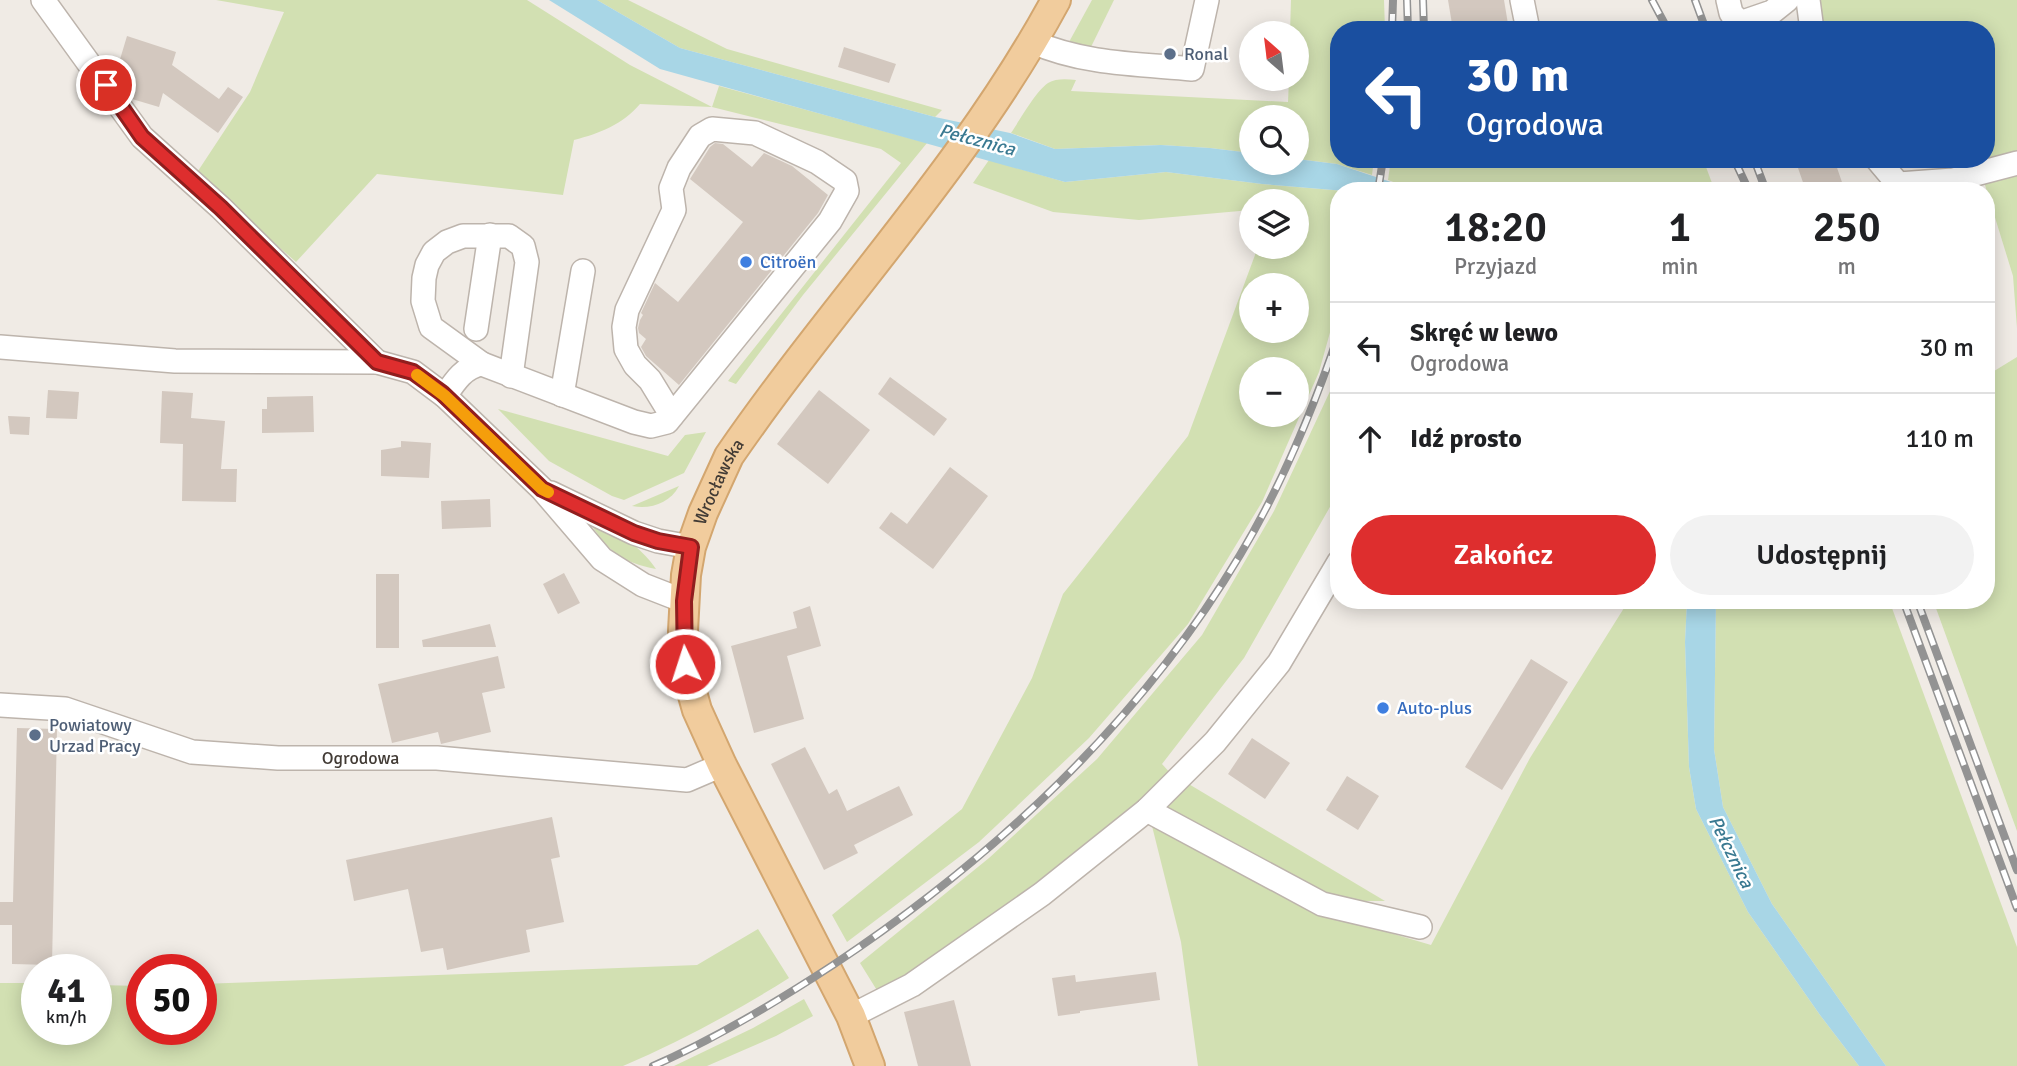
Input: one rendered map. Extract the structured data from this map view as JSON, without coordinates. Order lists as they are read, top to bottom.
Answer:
{
  "streets": {
    "main road": ["Wrocławska"],
    "street": ["Ogrodowa"]
  },
  "crossings": [
    ["Wrocławska", "Ogrodowa"]
  ],
  "water": ["Pełcznica"],
  "places": [
    "Ronal",
    "Citroën",
    "Auto-plus",
    "Powiatowy Urzad Pracy"
  ],
  "north": "top left",
  "page": {
    "map_buttons": ["+", "−"],
    "turn": ["30 m", "Ogrodowa"],
    "eta": [
      "18:20",
      "Przyjazd",
      "1",
      "min",
      "250",
      "m"
    ],
    "list": [
      {
        "name": "Skręć w lewo",
        "note": "Ogrodowa",
        "value": "30 m"
      },
      {
        "name": "Idź prosto",
        "value": "110 m"
      }
    ],
    "buttons": ["Zakończ", "Udostępnij"],
    "speed": "41 km/h",
    "limit": "50"
  }
}
